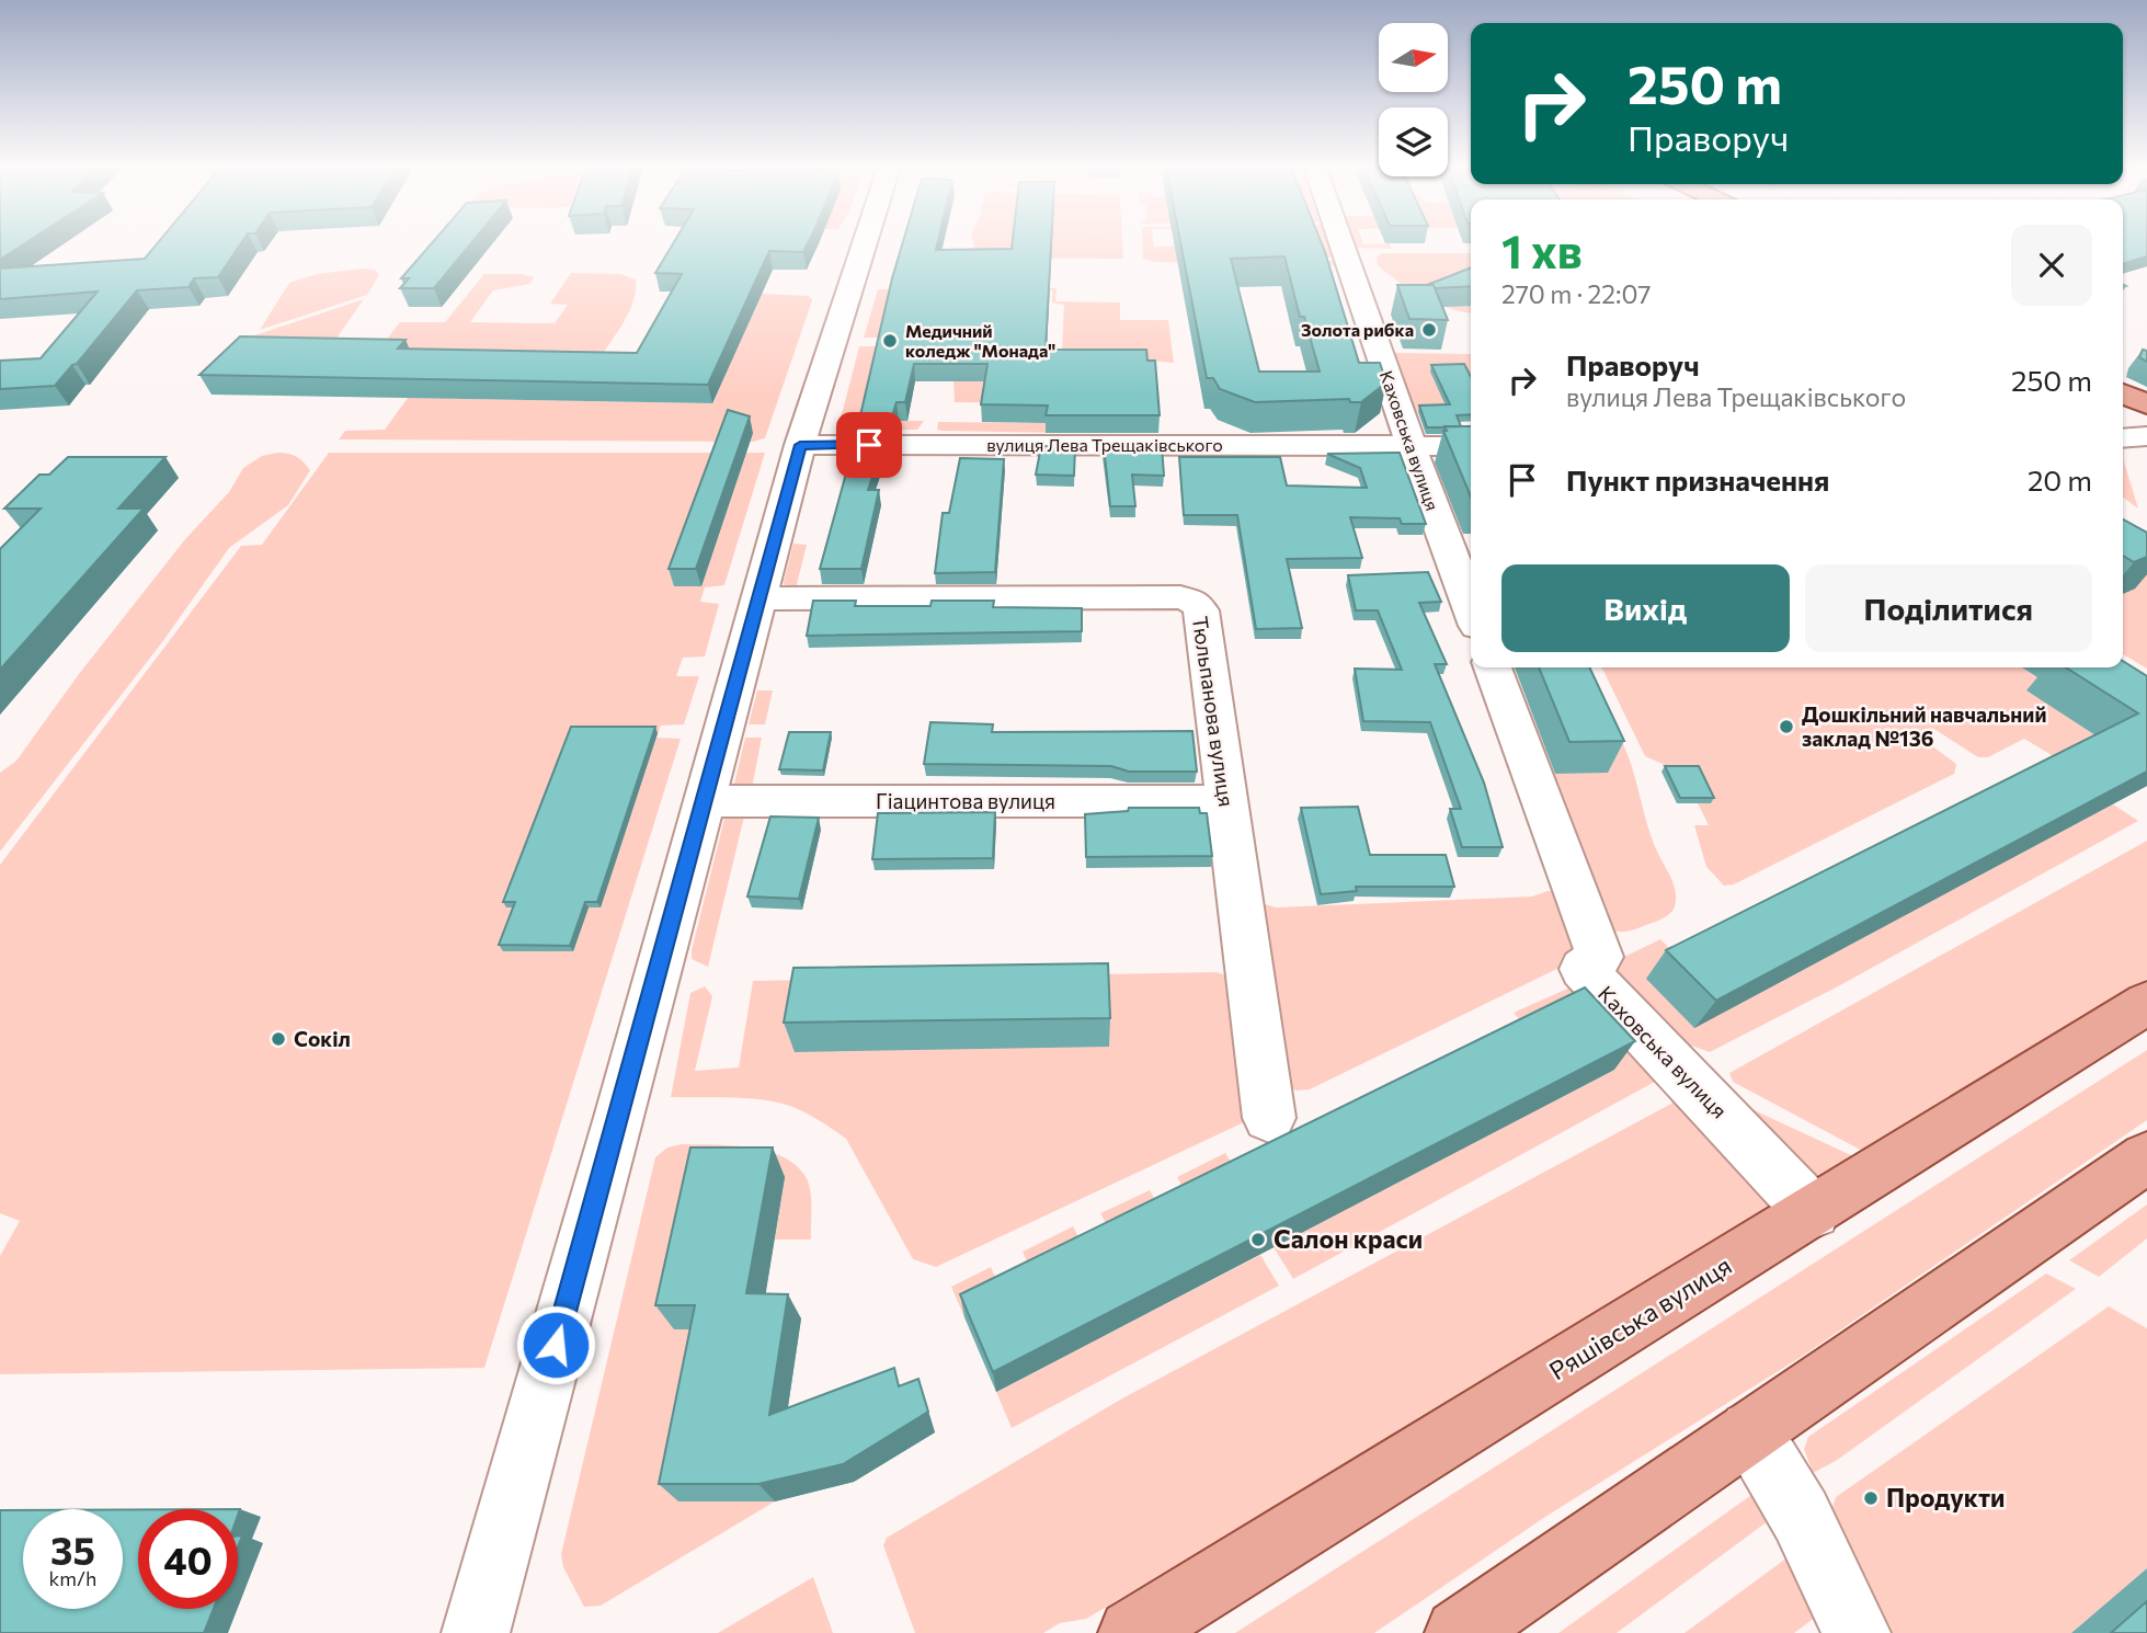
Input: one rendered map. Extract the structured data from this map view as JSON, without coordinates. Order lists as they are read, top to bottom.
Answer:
{
  "streets": {
    "main road": ["Ряшівська вулиця"],
    "street": [
      "Каховська вулиця",
      "вулиця Лева Трещаківського",
      "Тюльпанова вулиця",
      "Гіацинтова вулиця"
    ]
  },
  "crossings": [
    ["Каховська вулиця", "вулиця Лева Трещаківського"],
    ["Каховська вулиця", "Ряшівська вулиця"],
    ["Тюльпанова вулиця", "Гіацинтова вулиця"]
  ],
  "places": [
    "Золота рибка",
    "Медичний коледж \"Монада\"",
    "Дошкільний навчальний заклад №136",
    "Сокіл",
    "Салон краси",
    "Продукти"
  ],
  "north": "right",
  "page": {
    "turn": ["250 m", "Праворуч"],
    "heading": ["1 хв", "270 m · 22:07"],
    "list": [
      {
        "name": "Праворуч",
        "note": "вулиця Лева Трещаківського",
        "value": "250 m"
      },
      {
        "name": "Пункт призначення",
        "value": "20 m"
      }
    ],
    "buttons": ["Вихід", "Поділитися"],
    "speed": "35 km/h",
    "limit": "40"
  }
}
